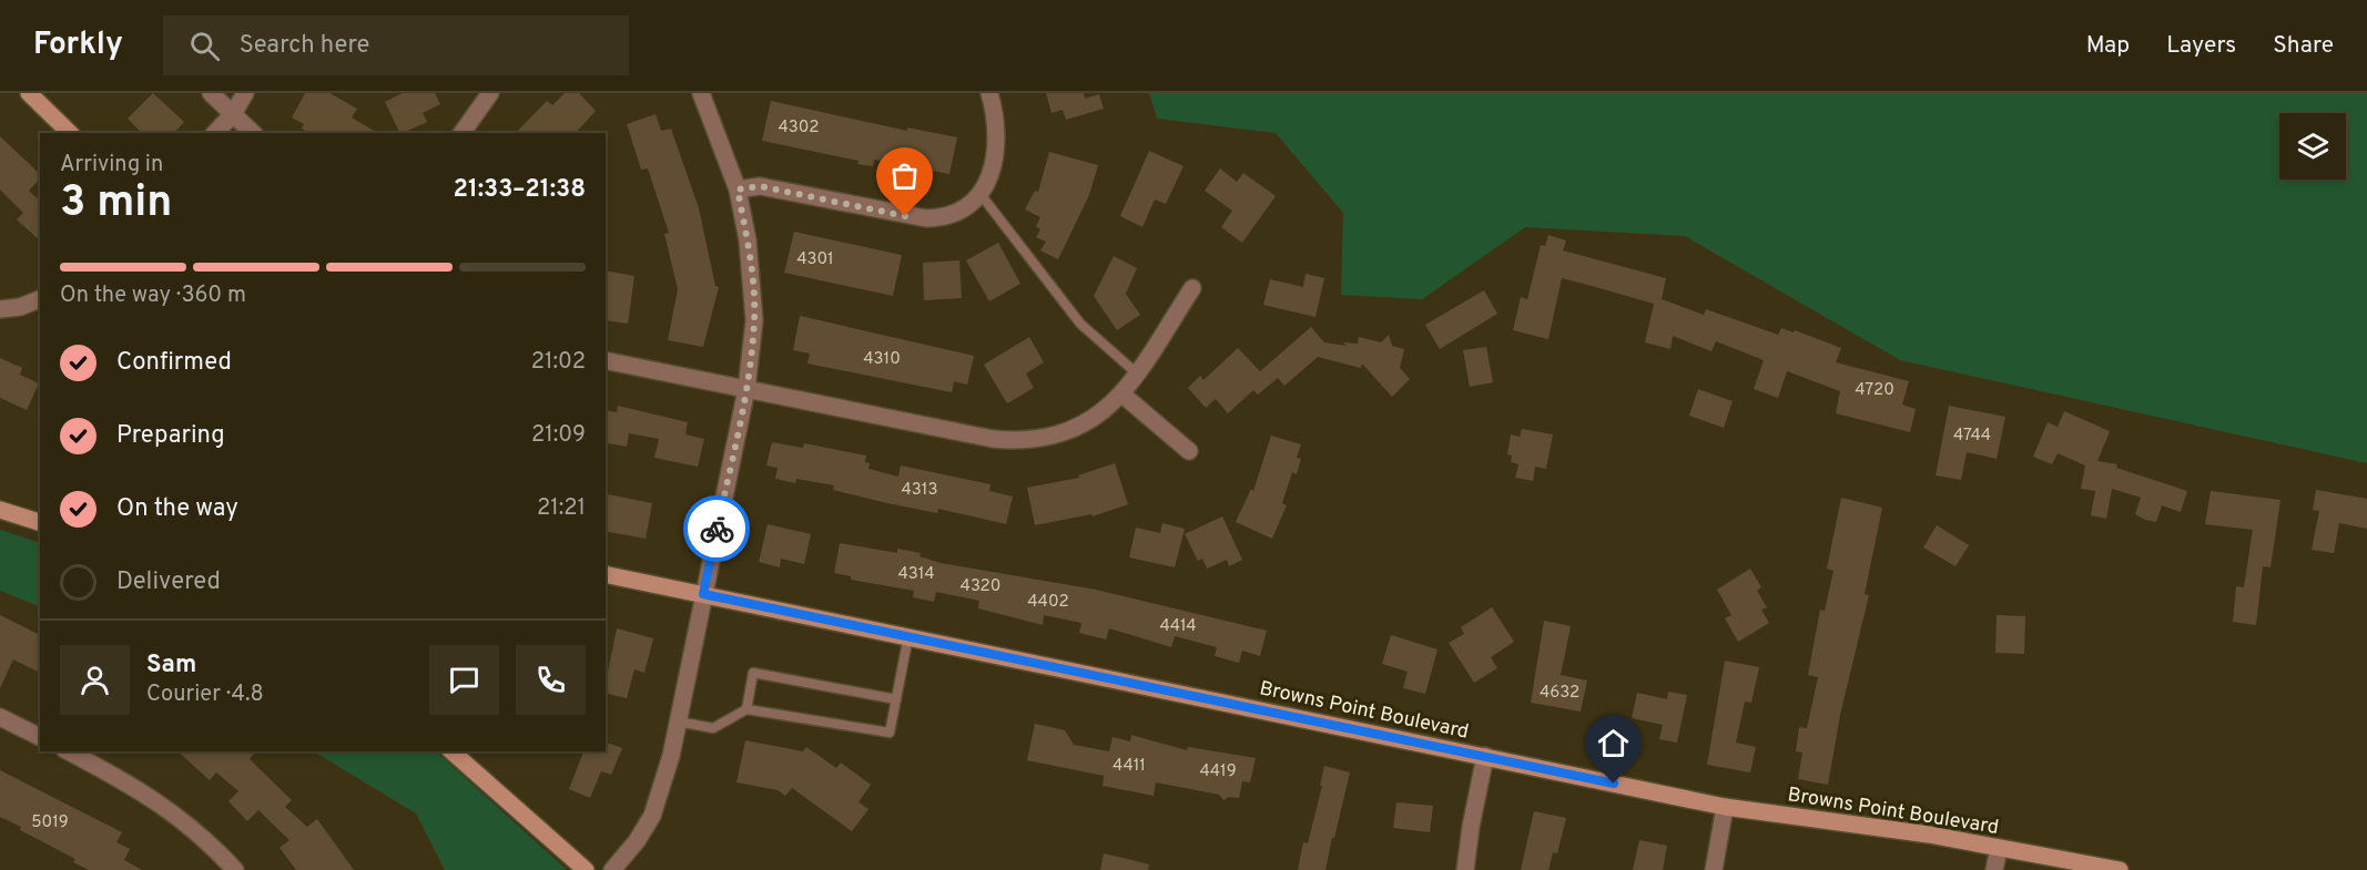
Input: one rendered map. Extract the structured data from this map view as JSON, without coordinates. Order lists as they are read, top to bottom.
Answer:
{
  "streets": {
    "street": ["Browns Point Boulevard"]
  },
  "house_numbers": [
    "4302",
    "4301",
    "4310",
    "4720",
    "4744",
    "4313",
    "4314",
    "4320",
    "4402",
    "4414",
    "4632",
    "4411",
    "4419",
    "5019"
  ],
  "page": {
    "header": "Forkly",
    "search": "Search here",
    "nav": ["Map", "Layers", "Share"],
    "heading": ["3 min", "Arriving in", "21:33–21:38"],
    "panel": ["Sam", "Courier · 4.8"],
    "bar": "On the way · 360 m",
    "list": [
      ["Confirmed", "21:02"],
      ["Preparing", "21:09"],
      ["On the way", "21:21"],
      "Delivered"
    ]
  }
}
